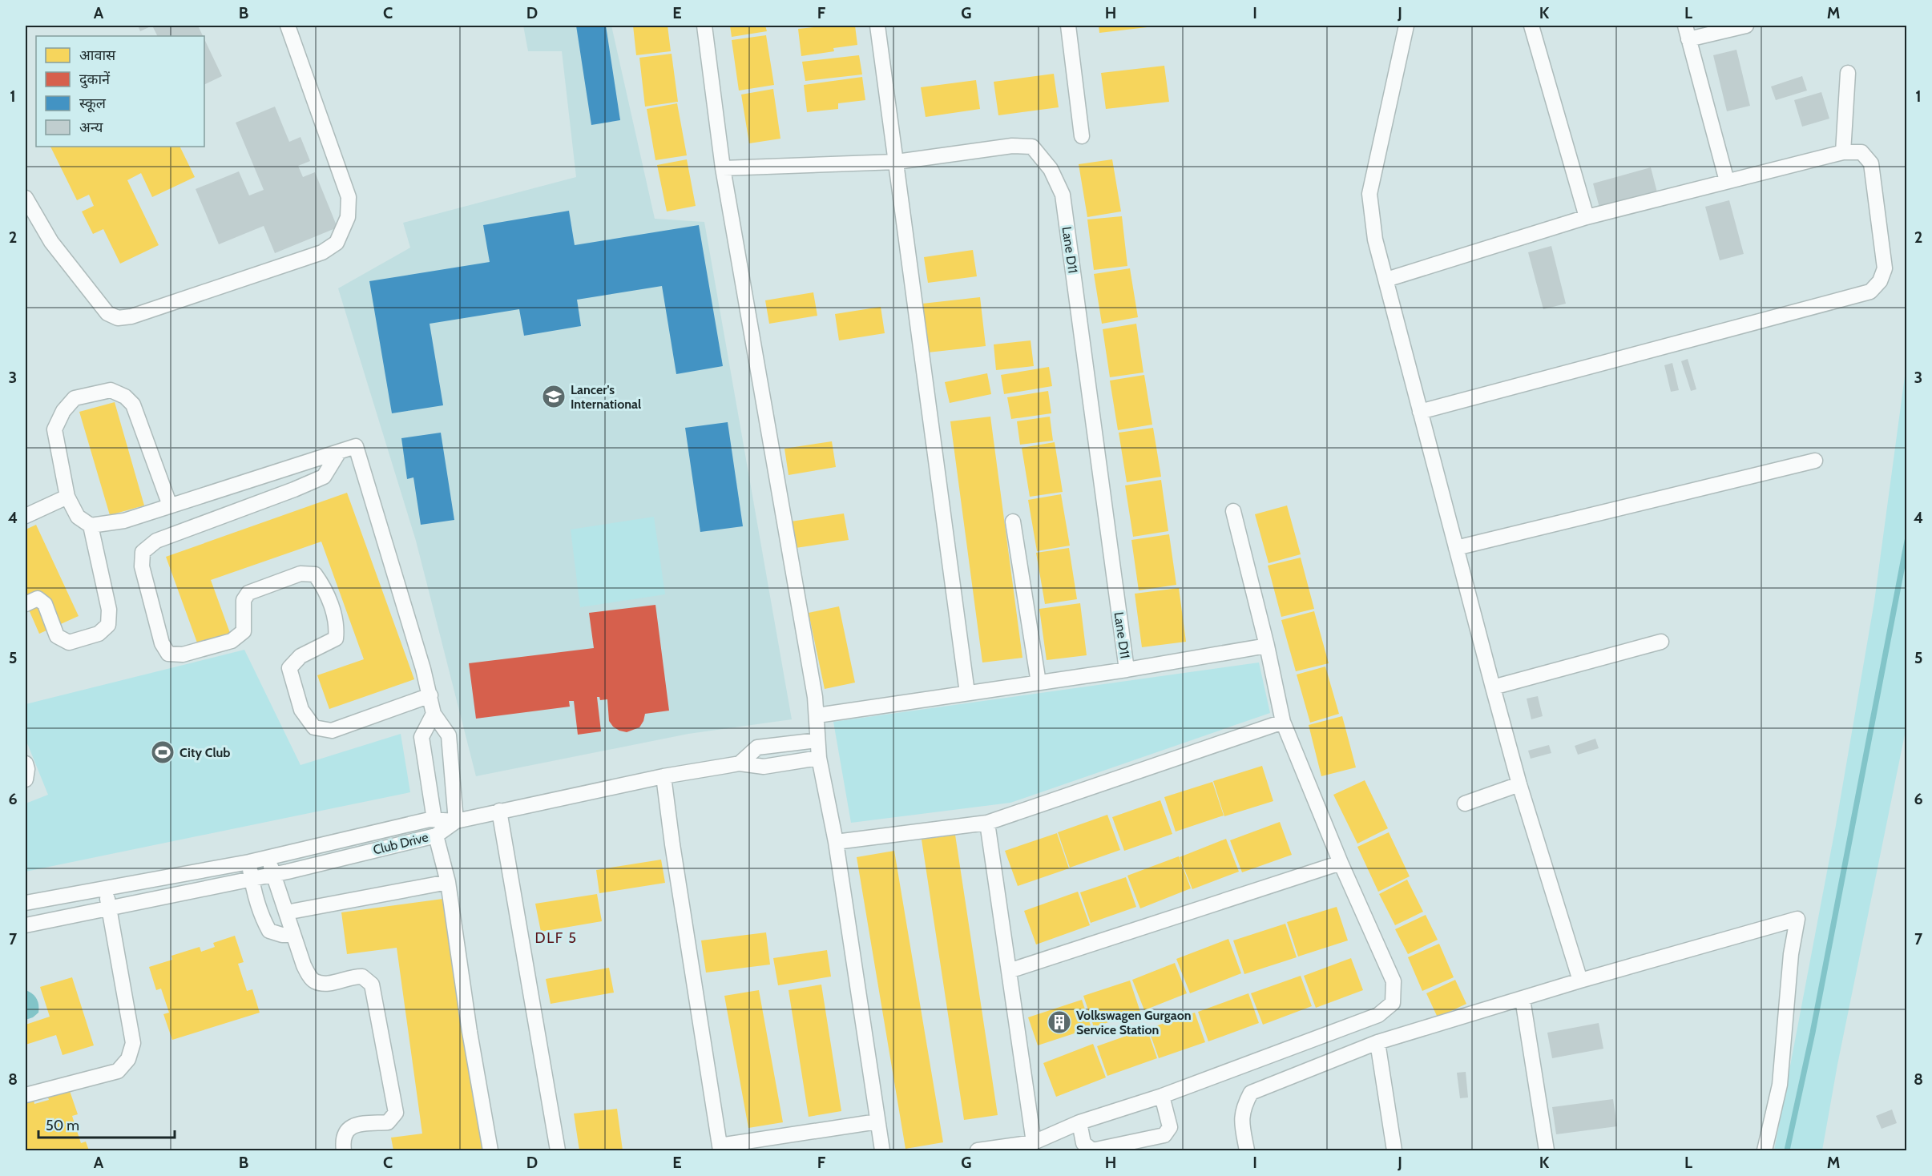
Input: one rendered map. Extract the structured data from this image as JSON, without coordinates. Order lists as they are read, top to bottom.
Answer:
{
  "streets": {
    "street": ["Lane D11", "Club Drive"]
  },
  "districts": ["DLF 5"],
  "places": {
    "school or university": ["Lancer's International"],
    "sports": ["City Club"],
    "building": ["Volkswagen Gurgaon Service Station"]
  },
  "legend": [
    "आवास",
    "दुकानें",
    "स्कूल",
    "अन्य"
  ],
  "scale_bar": "50 m",
  "grid": {
    "columns": [
      "A",
      "B",
      "C",
      "D",
      "E",
      "F",
      "G",
      "H",
      "I",
      "J",
      "K",
      "L",
      "M"
    ],
    "rows": [
      "1",
      "2",
      "3",
      "4",
      "5",
      "6",
      "7",
      "8"
    ]
  }
}
